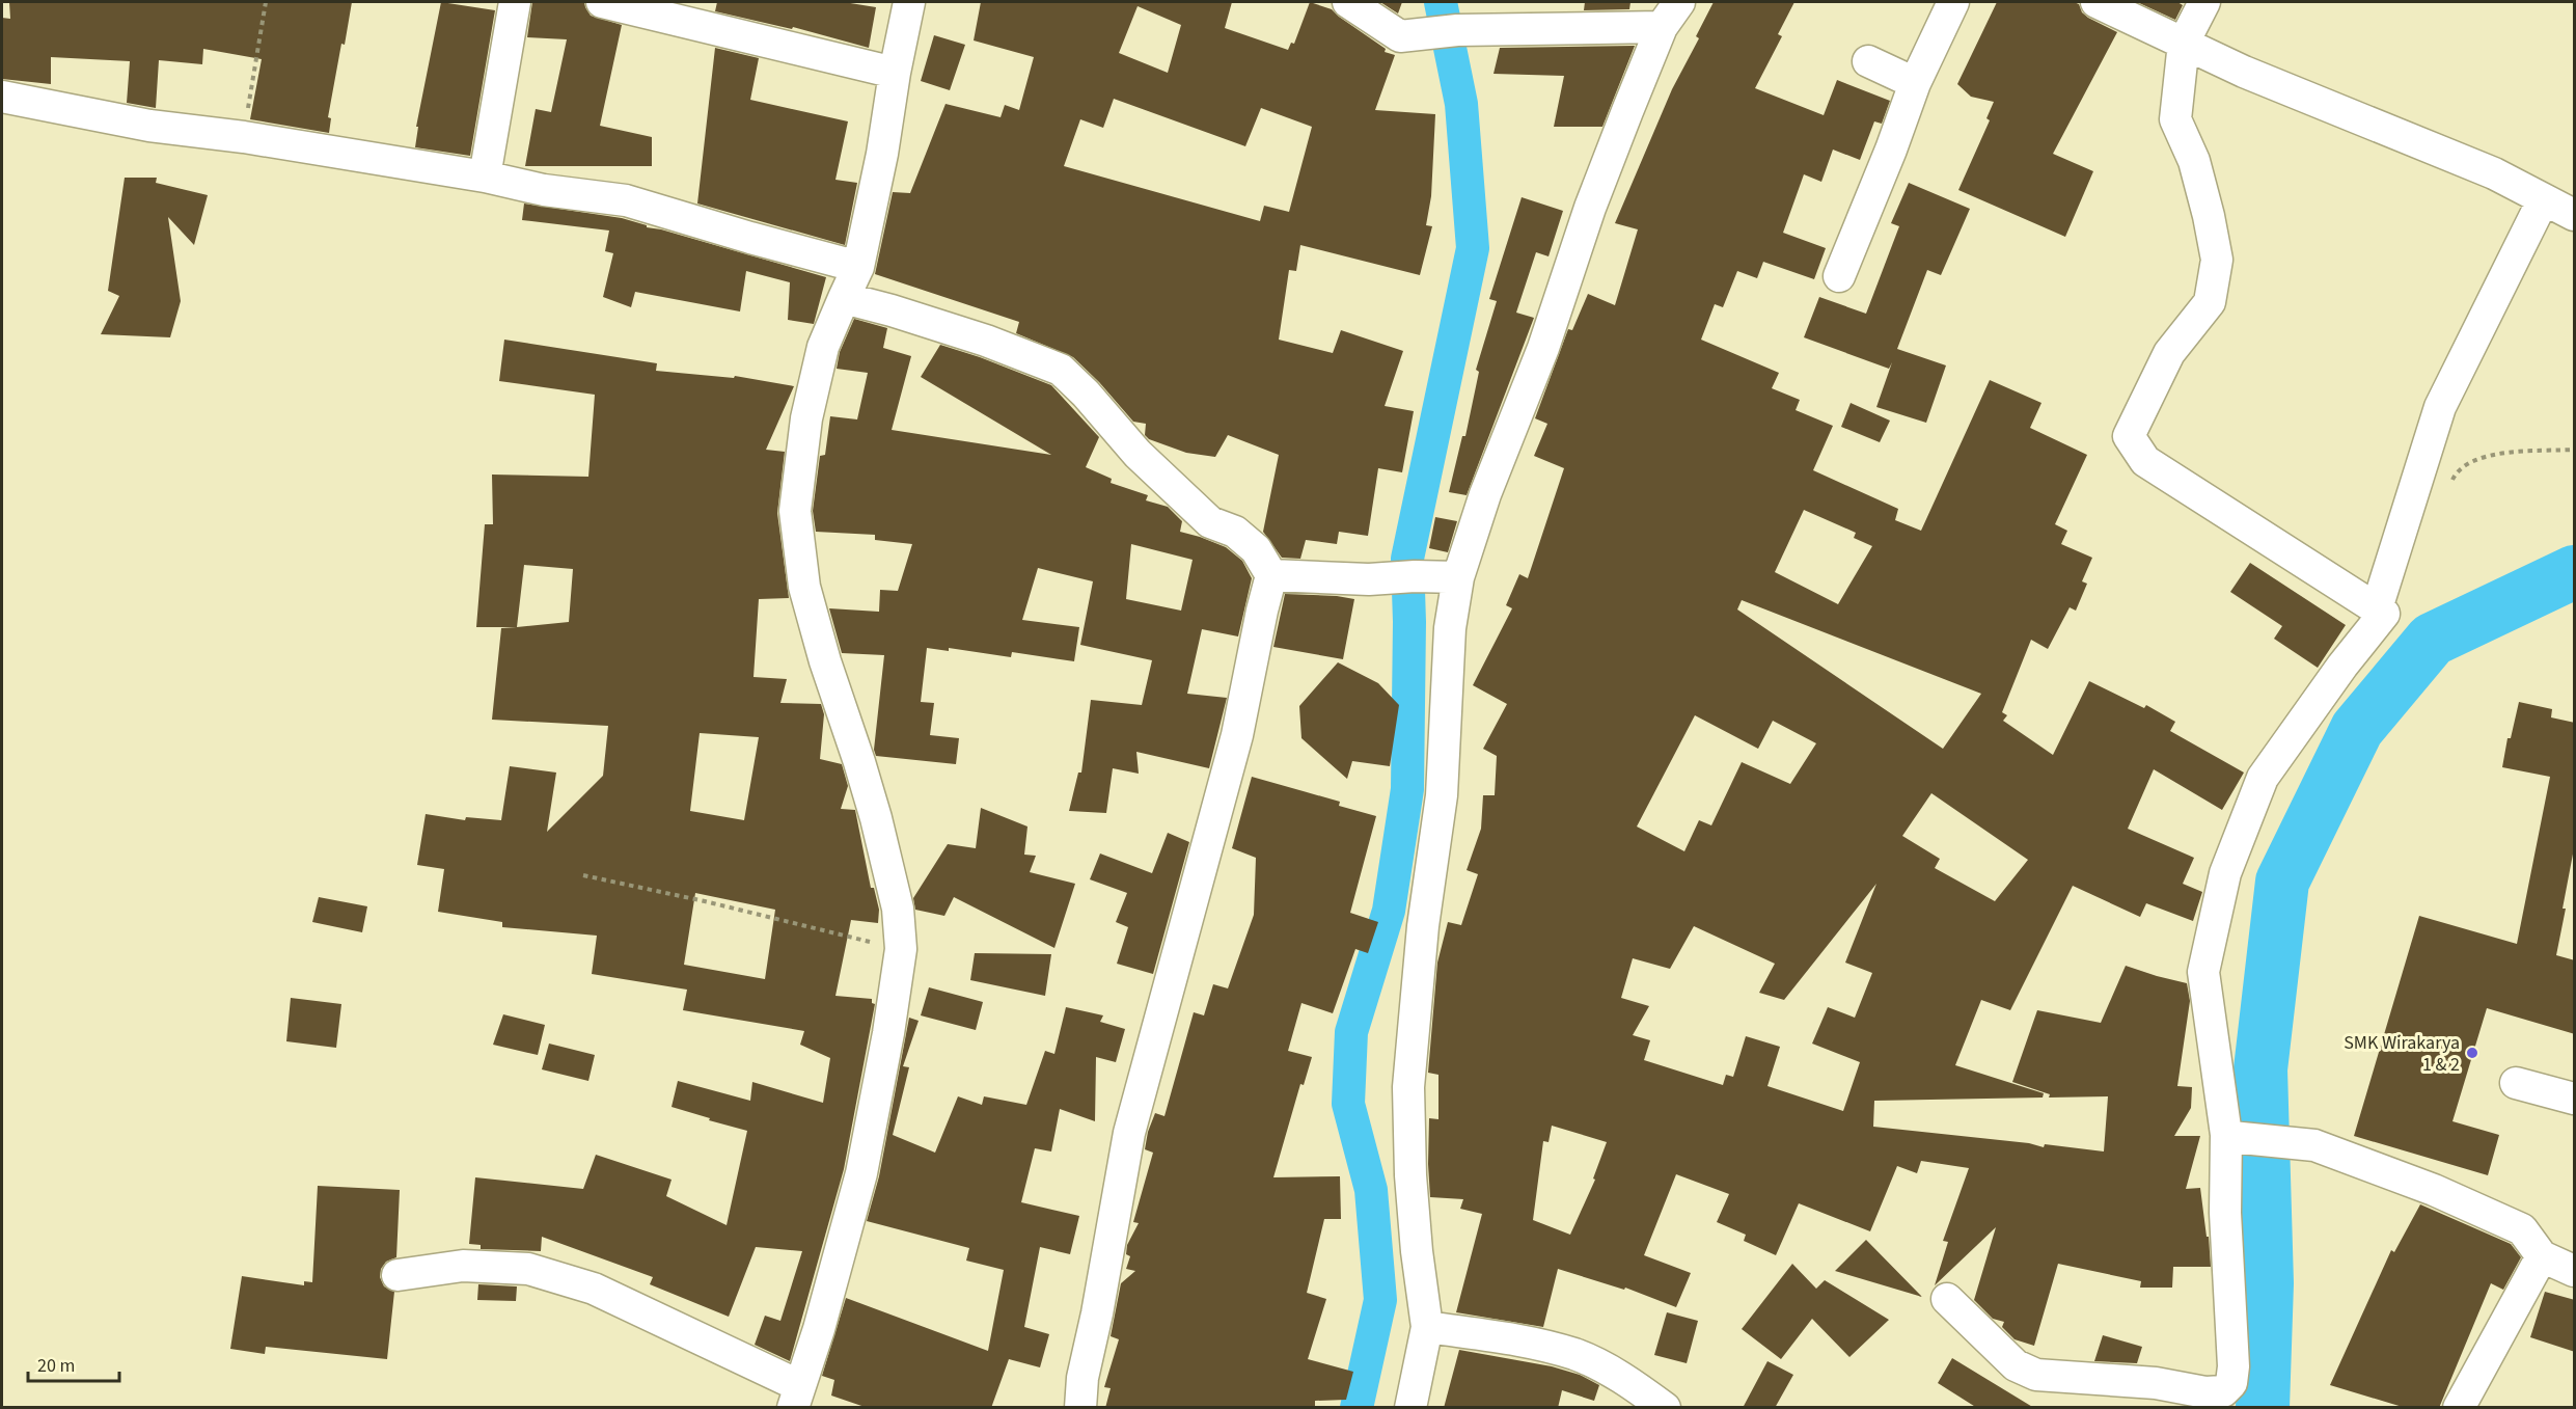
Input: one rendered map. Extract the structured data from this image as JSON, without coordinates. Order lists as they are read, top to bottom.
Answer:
{
  "places": ["SMK Wirakarya 1 & 2"],
  "scale_bar": "20 m"
}
